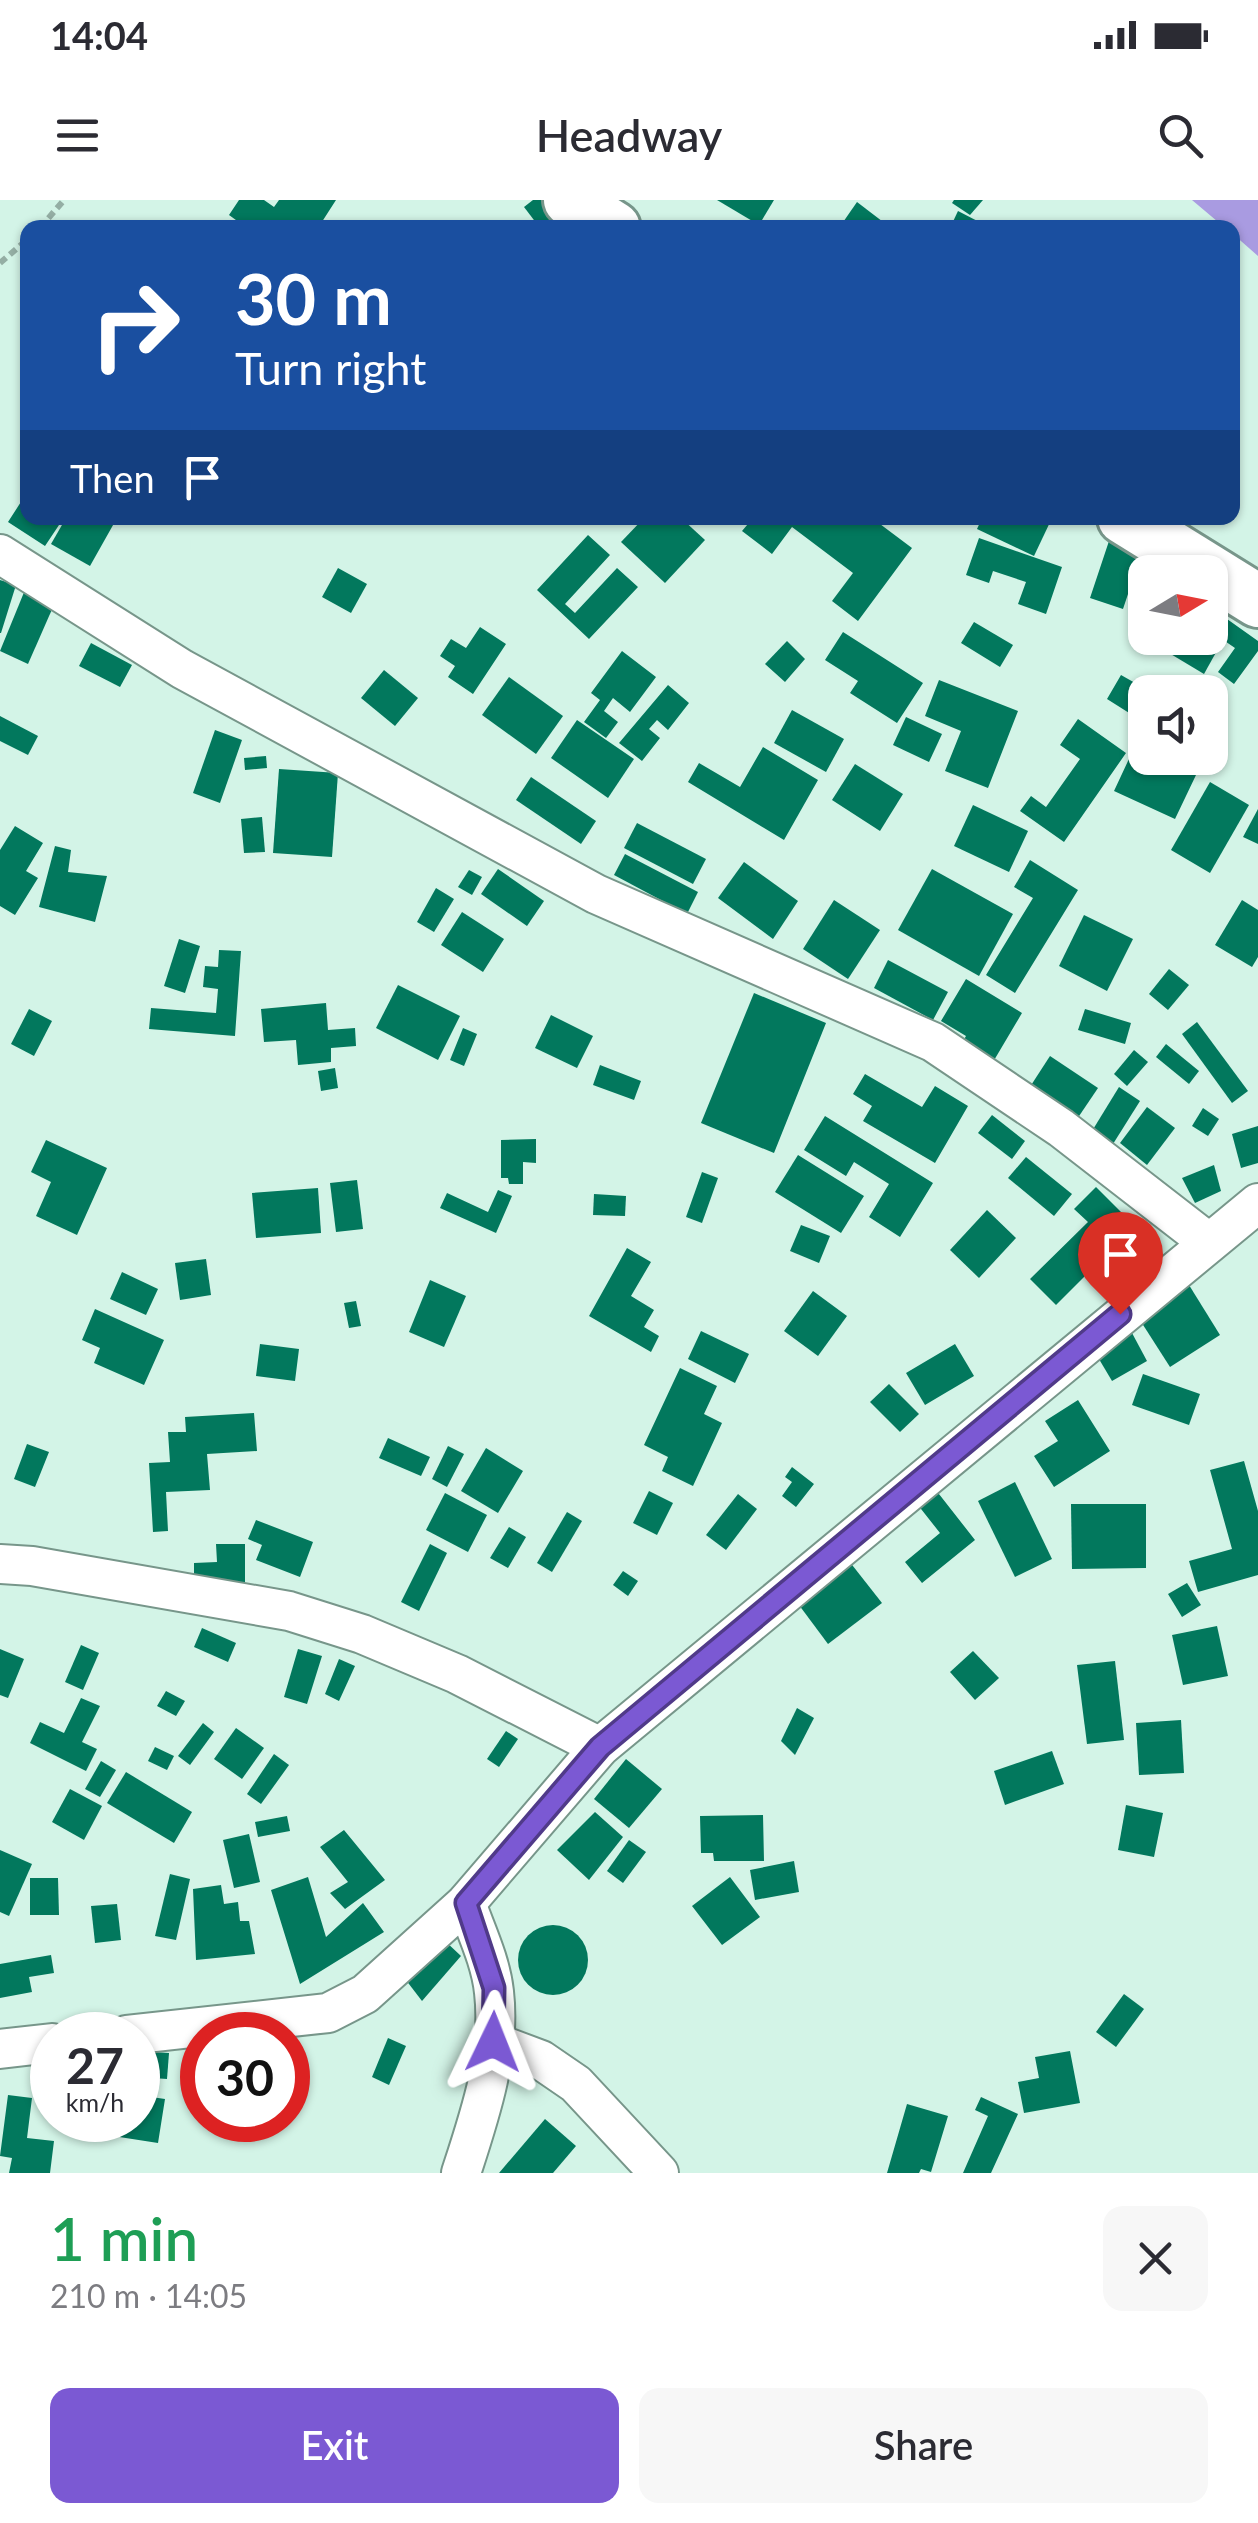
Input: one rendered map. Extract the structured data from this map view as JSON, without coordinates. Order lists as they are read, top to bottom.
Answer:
{
  "north": "right",
  "page": {
    "status": "14:04",
    "header": "Headway",
    "turn": ["30 m", "Turn right"],
    "then": "Then",
    "speed": "27 km/h",
    "limit": "30",
    "heading": ["1 min", "210 m · 14:05"],
    "buttons": ["Exit", "Share"]
  }
}
